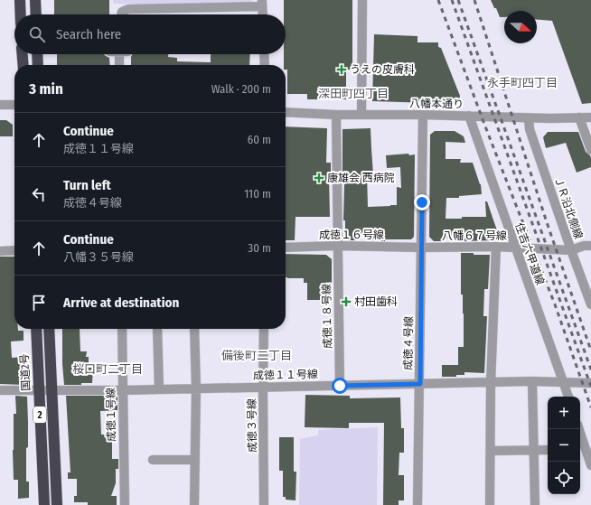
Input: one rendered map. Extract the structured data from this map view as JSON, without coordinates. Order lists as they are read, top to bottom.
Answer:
{
  "streets": {
    "highway": ["国道2号", "2"],
    "street": [
      "八幡本通り",
      "ＪＲ沿北側線",
      "成徳１６号線",
      "八幡６７号線",
      "住吉六甲道線",
      "成徳１８号線",
      "成徳４号線",
      "成徳１１号線",
      "成徳１号線",
      "成徳３号線"
    ]
  },
  "crossings": [
    ["八幡本通り", "ＪＲ沿北側線"],
    ["八幡本通り", "住吉六甲道線"],
    ["八幡本通り", "成徳１８号線"],
    ["八幡本通り", "成徳４号線"],
    ["ＪＲ沿北側線", "八幡６７号線"],
    ["成徳１６号線", "八幡６７号線"],
    ["成徳１６号線", "成徳１８号線"],
    ["成徳１６号線", "成徳４号線"],
    ["八幡６７号線", "住吉六甲道線"],
    ["八幡６７号線", "成徳４号線"],
    ["住吉六甲道線", "成徳１１号線"],
    ["成徳１８号線", "成徳１１号線"],
    ["成徳４号線", "成徳１１号線"],
    ["国道2号", "成徳１１号線"],
    ["成徳１１号線", "2"],
    ["成徳１１号線", "成徳１号線"],
    ["成徳１１号線", "成徳３号線"]
  ],
  "districts": [
    "永手町四丁目",
    "深田町四丁目",
    "備後町二丁目",
    "桜口町二丁目"
  ],
  "places": {
    "health": ["うえの皮膚科", "康雄会 西病院", "村田歯科"]
  },
  "north": "right",
  "page": {
    "search": "Search here",
    "heading": ["3 min", "Walk · 200 m"],
    "list": [
      ["Continue", "成徳１１号線", "60 m"],
      ["Turn left", "成徳４号線", "110 m"],
      ["Continue", "八幡３５号線", "30 m"],
      "Arrive at destination"
    ],
    "map_buttons": ["+", "−"]
  }
}
